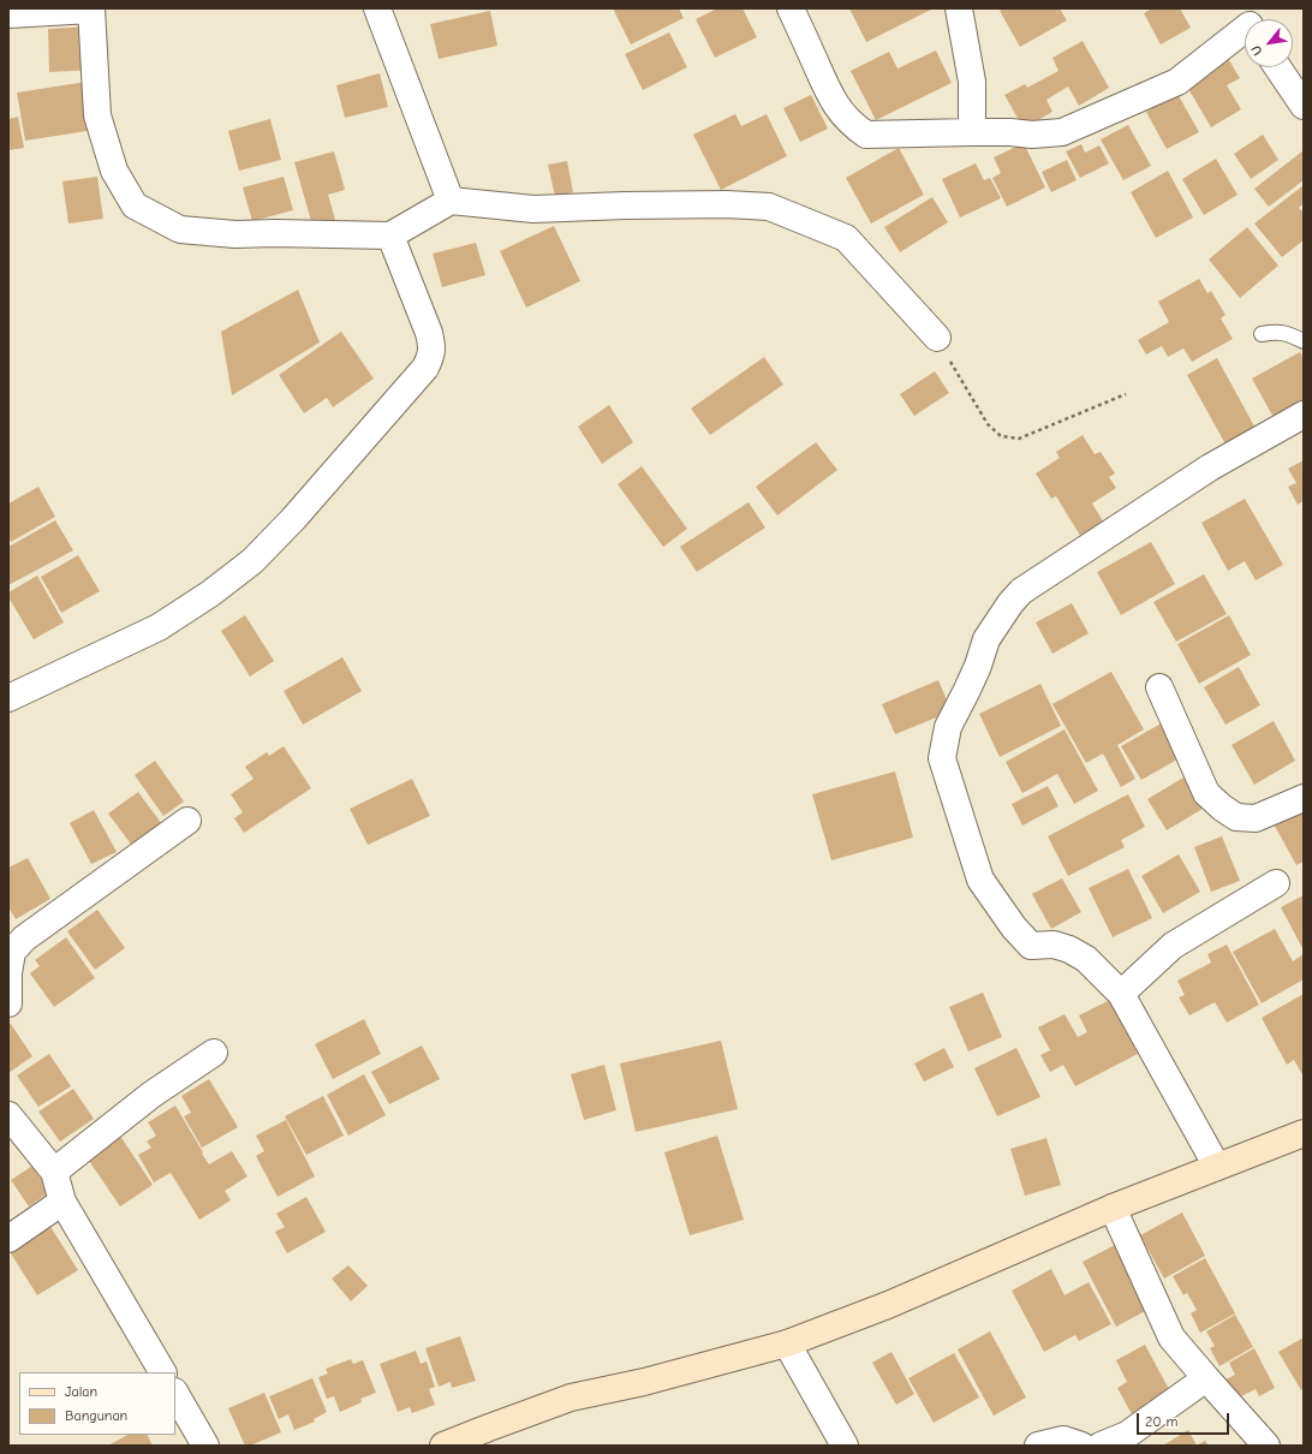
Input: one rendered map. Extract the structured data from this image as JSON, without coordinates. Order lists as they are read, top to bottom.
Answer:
{
  "legend": ["Jalan", "Bangunan"],
  "scale_bar": "20 m",
  "north": "bottom left"
}
